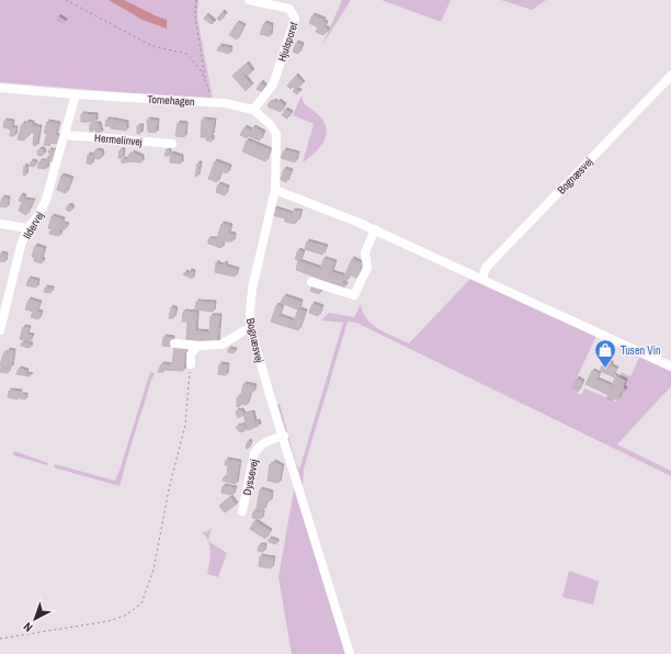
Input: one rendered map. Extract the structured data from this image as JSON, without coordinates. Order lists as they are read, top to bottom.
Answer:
{
  "streets": {
    "street": [
      "Hjulsporet",
      "Tornehagen",
      "Hermelinvej",
      "Bognæsvej",
      "Ildervej",
      "Dyssevej"
    ]
  },
  "crossings": [
    ["Hjulsporet", "Tornehagen"],
    ["Tornehagen", "Bognæsvej"],
    ["Tornehagen", "Ildervej"],
    ["Hermelinvej", "Ildervej"],
    ["Bognæsvej", "Dyssevej"]
  ],
  "places": {
    "shop": ["Tusen Vin"]
  },
  "north": "bottom left"
}
